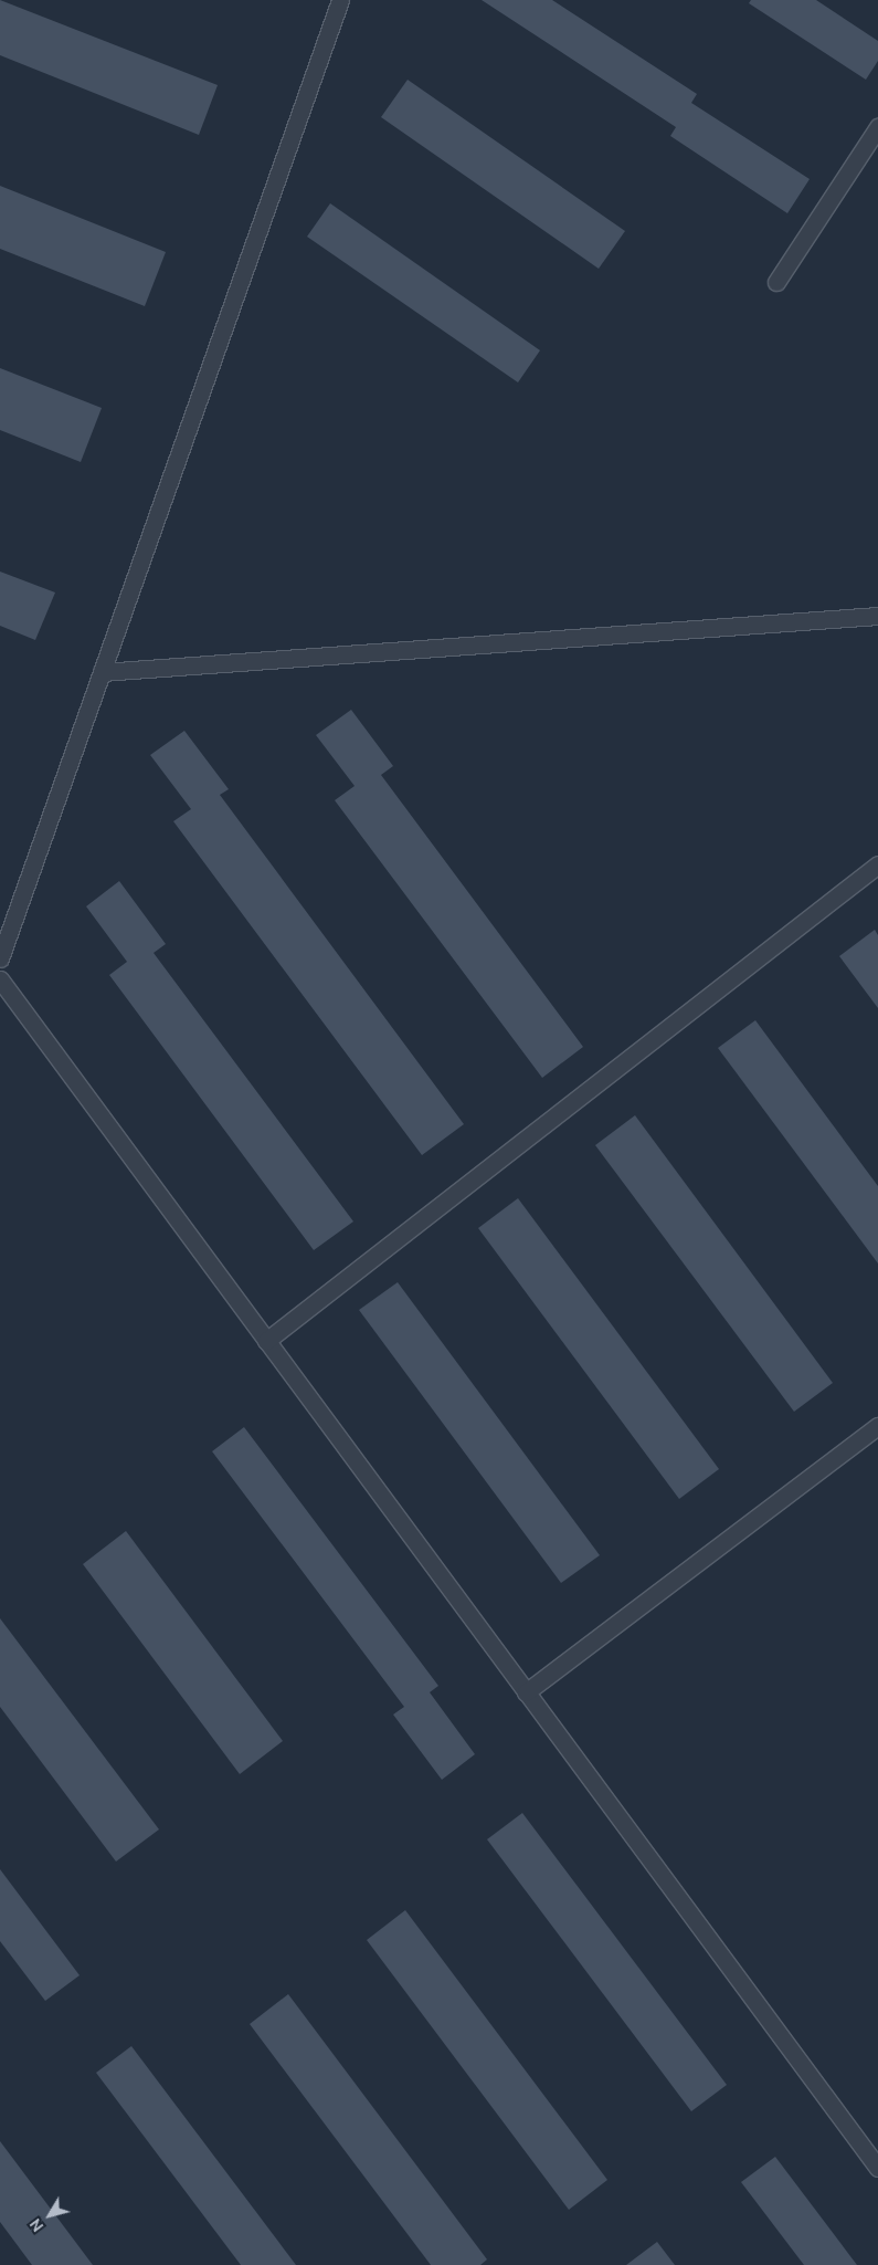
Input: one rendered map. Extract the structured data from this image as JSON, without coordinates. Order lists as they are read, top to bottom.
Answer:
{
  "north": "bottom left"
}
